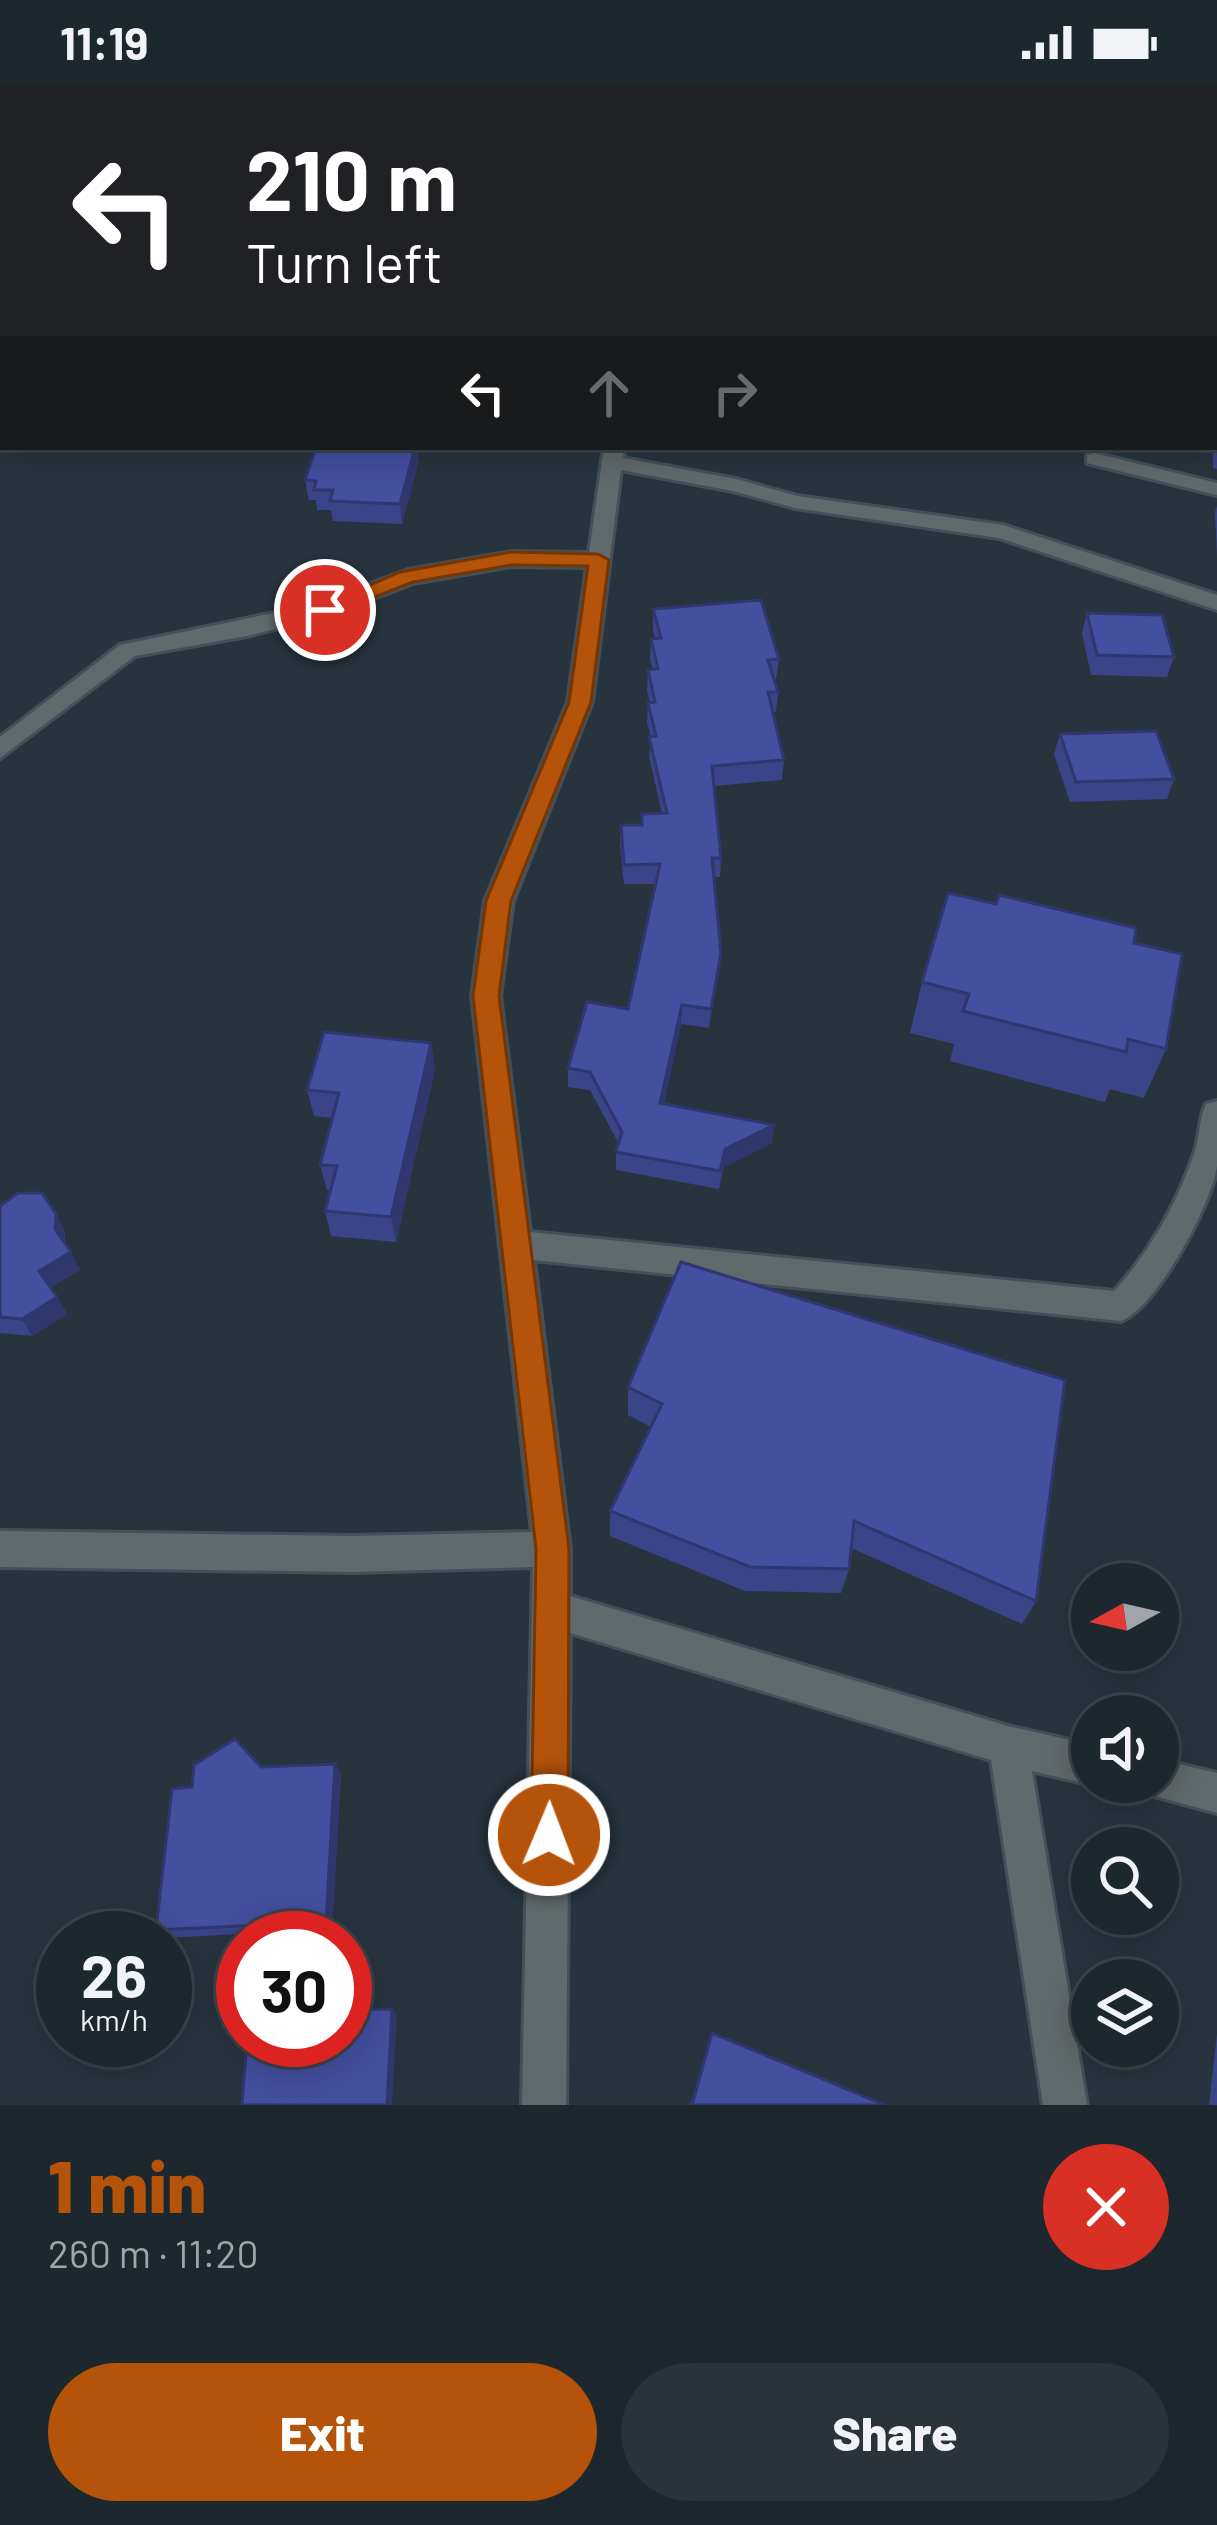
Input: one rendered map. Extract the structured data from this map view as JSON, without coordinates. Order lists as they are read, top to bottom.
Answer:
{
  "north": "left",
  "page": {
    "status": "11:19",
    "turn": ["210 m", "Turn left"],
    "speed": "26 km/h",
    "limit": "30",
    "heading": ["1 min", "260 m · 11:20"],
    "buttons": ["Exit", "Share"]
  }
}
